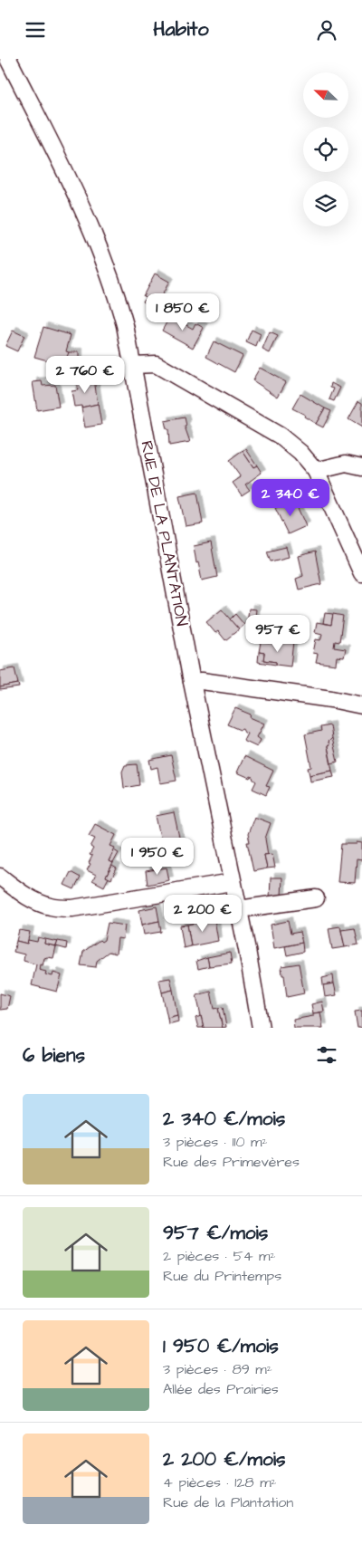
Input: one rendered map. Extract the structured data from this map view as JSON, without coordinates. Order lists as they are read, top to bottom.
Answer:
{
  "streets": {
    "street": ["RUE DE LA PLANTATION"]
  },
  "north": "top left",
  "page": {
    "header": "Habito",
    "price": [
      "1 850 €",
      "2 760 €",
      "2 340 €",
      "957 €",
      "1 950 €",
      "2 200 €"
    ],
    "heading": "6 biens",
    "list": [
      {
        "name": "2 340 €/mois",
        "note": "3 pièces · 110 m² · Rue des Primevères"
      },
      {
        "name": "957 €/mois",
        "note": "2 pièces · 54 m² · Rue du Printemps"
      },
      {
        "name": "1 950 €/mois",
        "note": "3 pièces · 89 m² · Allée des Prairies"
      },
      {
        "name": "2 200 €/mois",
        "note": "4 pièces · 128 m² · Rue de la Plantation"
      }
    ]
  }
}
